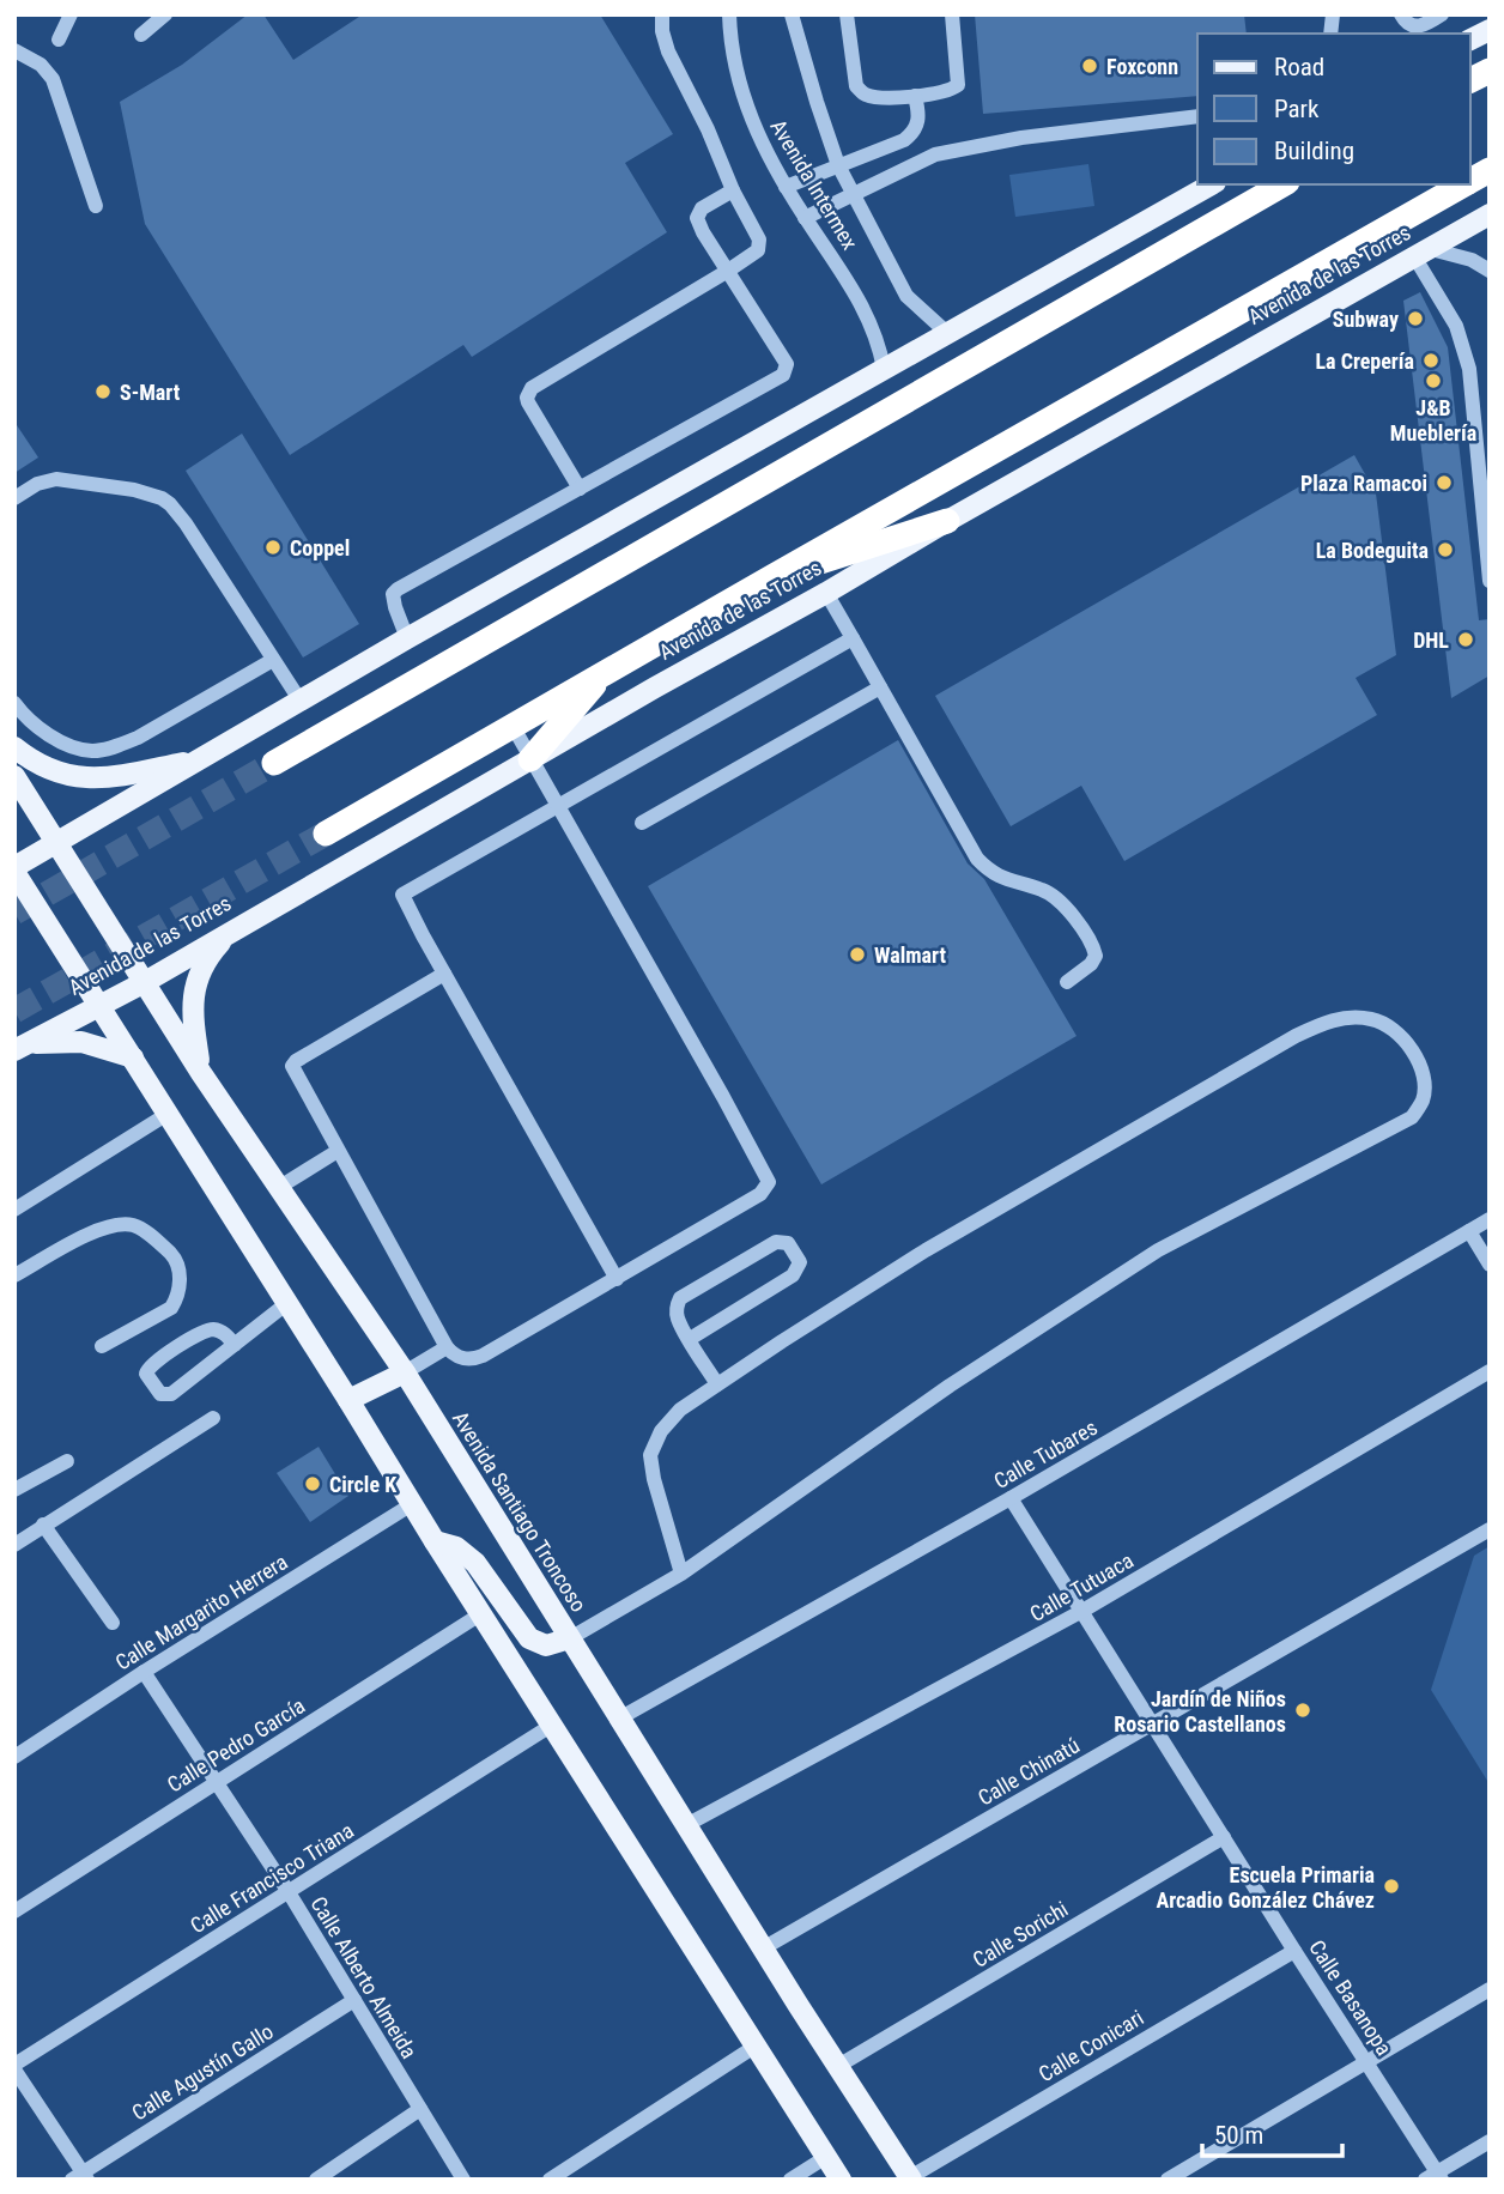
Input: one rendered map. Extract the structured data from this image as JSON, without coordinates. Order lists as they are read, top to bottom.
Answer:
{
  "streets": {
    "highway": ["Avenida de las Torres"],
    "main road": ["Avenida Santiago Troncoso"],
    "street": [
      "Avenida Intermex",
      "Calle Tubares",
      "Calle Tutuaca",
      "Calle Margarito Herrera",
      "Calle Pedro García",
      "Calle Chinatú",
      "Calle Francisco Triana",
      "Calle Sorichi",
      "Calle Alberto Almeida",
      "Calle Basanopa",
      "Calle Conicari",
      "Calle Agustín Gallo"
    ]
  },
  "crossings": [
    ["Avenida de las Torres", "Avenida Santiago Troncoso"],
    ["Calle Tubares", "Avenida Santiago Troncoso"],
    ["Calle Tubares", "Calle Basanopa"],
    ["Avenida Santiago Troncoso", "Calle Tutuaca"],
    ["Avenida Santiago Troncoso", "Calle Chinatú"],
    ["Avenida Santiago Troncoso", "Calle Sorichi"],
    ["Avenida Santiago Troncoso", "Calle Conicari"],
    ["Calle Tutuaca", "Calle Basanopa"],
    ["Calle Margarito Herrera", "Calle Alberto Almeida"],
    ["Calle Pedro García", "Calle Alberto Almeida"],
    ["Calle Chinatú", "Calle Basanopa"],
    ["Calle Francisco Triana", "Calle Alberto Almeida"],
    ["Calle Sorichi", "Calle Basanopa"],
    ["Calle Alberto Almeida", "Calle Agustín Gallo"],
    ["Calle Basanopa", "Calle Conicari"]
  ],
  "places": [
    "Foxconn",
    "Subway",
    "La Crepería",
    "J&B Mueblería",
    "S-Mart",
    "Plaza Ramacoi",
    "Coppel",
    "La Bodeguita",
    "DHL",
    "Walmart",
    "Circle K",
    "Jardín de Niños Rosario Castellanos",
    "Escuela Primaria Arcadio González Chávez"
  ],
  "legend": ["Road", "Park", "Building"],
  "scale_bar": "50 m"
}
